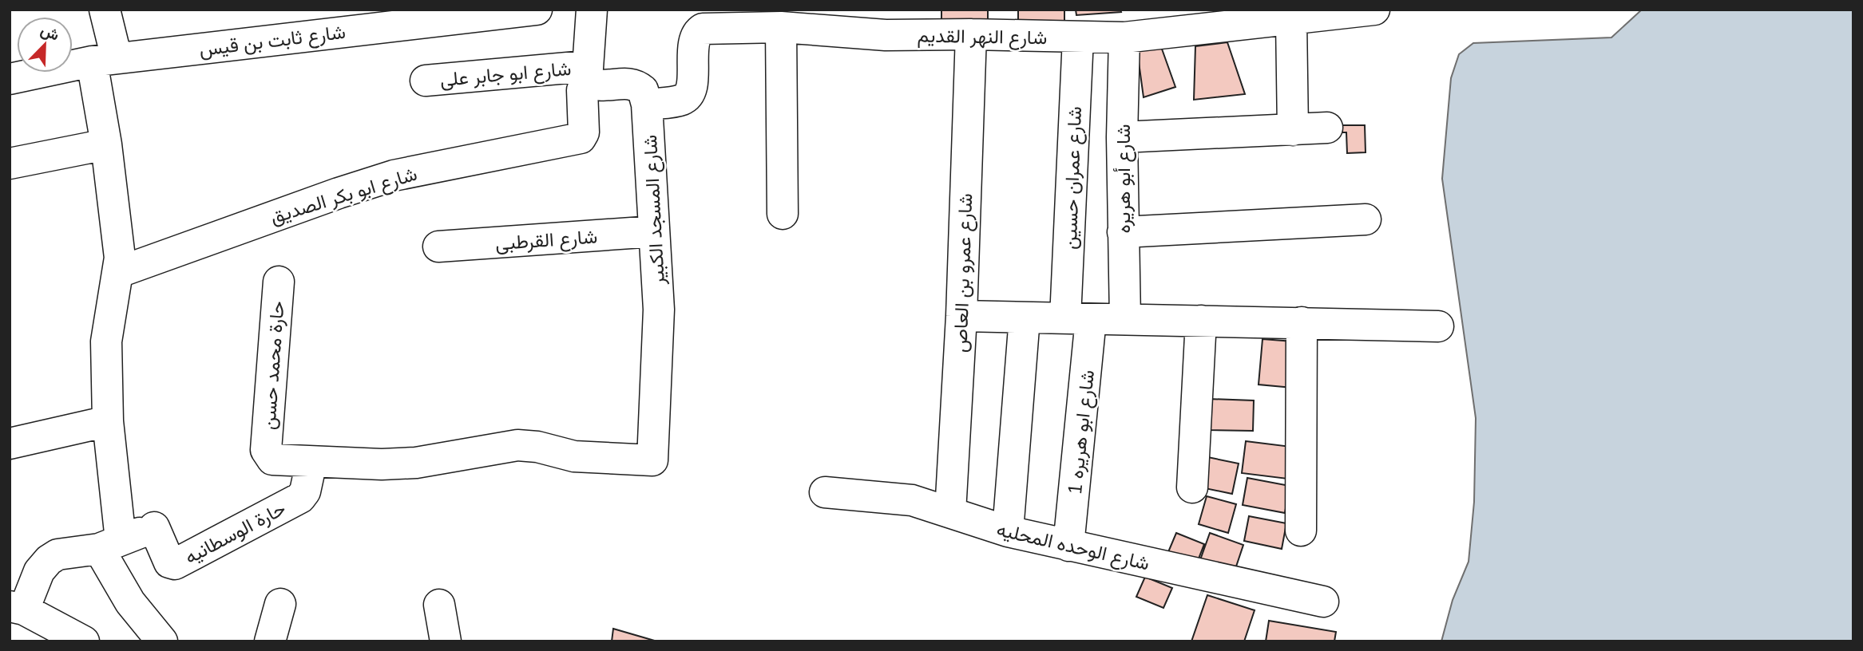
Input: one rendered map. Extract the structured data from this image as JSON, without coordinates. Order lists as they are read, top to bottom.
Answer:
{
  "streets": {
    "street": [
      "شارع النهر القديم",
      "شارع ثابت بن قيس",
      "شارع ابو جابر على",
      "شارع عمران حسين",
      "شارع أبو هريره",
      "شارع ابو بكر الصديق",
      "شارع المسجد الكبير",
      "شارع القرطبى",
      "شارع عمرو بن العاص",
      "حارة محمد حسن",
      "شارع ابو هريره 1",
      "حارة الوسطانيه",
      "شارع الوحده المحليه"
    ]
  },
  "crossings": [
    ["شارع النهر القديم", "شارع عمران حسين"],
    ["شارع النهر القديم", "شارع أبو هريره"],
    ["شارع النهر القديم", "شارع المسجد الكبير"],
    ["شارع النهر القديم", "شارع عمرو بن العاص"],
    ["شارع ابو جابر على", "شارع ابو بكر الصديق"],
    ["شارع عمران حسين", "شارع ابو هريره 1"],
    ["شارع المسجد الكبير", "شارع القرطبى"],
    ["شارع المسجد الكبير", "حارة محمد حسن"],
    ["شارع المسجد الكبير", "حارة الوسطانيه"],
    ["شارع عمرو بن العاص", "شارع الوحده المحليه"],
    ["حارة محمد حسن", "حارة الوسطانيه"],
    ["شارع ابو هريره 1", "شارع الوحده المحليه"]
  ],
  "north": "top right"
}
